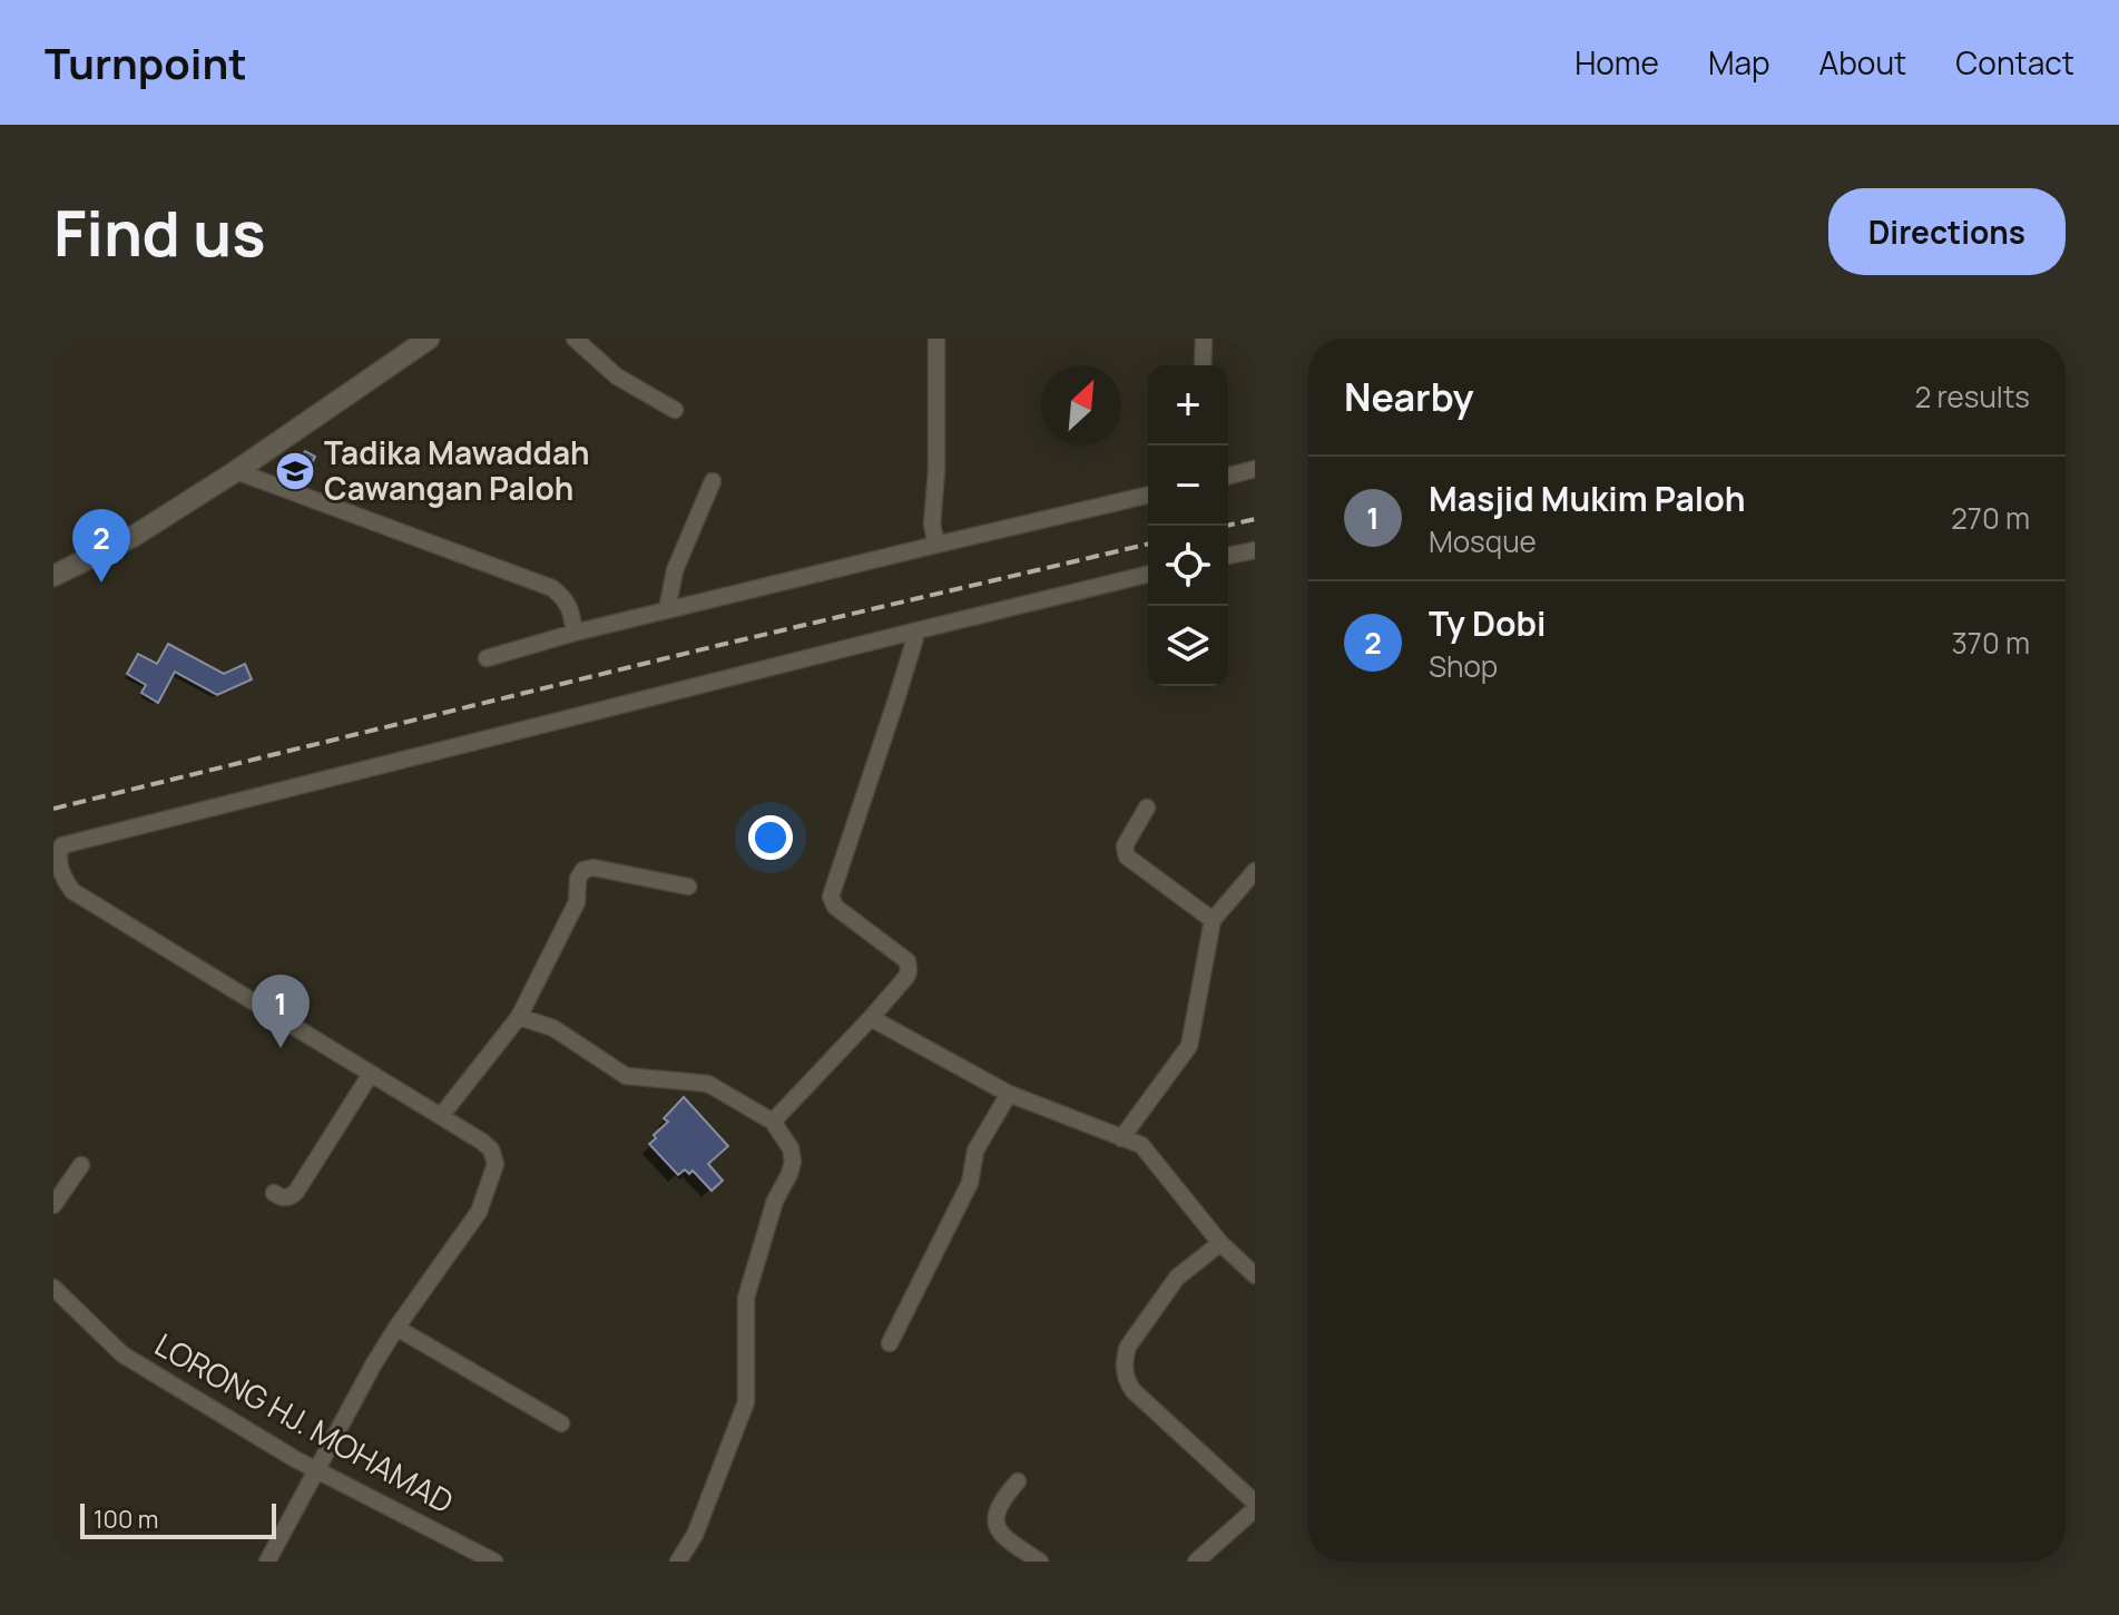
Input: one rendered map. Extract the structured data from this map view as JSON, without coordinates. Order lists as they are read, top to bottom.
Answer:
{
  "streets": {
    "street": ["LORONG HJ. MOHAMAD"]
  },
  "places": {
    "school or university": ["Tadika Mawaddah Cawangan Paloh"]
  },
  "scale_bar": "100 m",
  "north": "top right",
  "page": {
    "header": "Turnpoint",
    "nav": [
      "Home",
      "Map",
      "About",
      "Contact"
    ],
    "buttons": "Directions",
    "title": "Find us",
    "heading": ["Nearby", "2 results"],
    "map_buttons": ["+", "−"],
    "list": [
      {
        "mark": "1",
        "name": "Masjid Mukim Paloh",
        "note": "Mosque",
        "value": "270 m"
      },
      {
        "mark": "2",
        "name": "Ty Dobi",
        "note": "Shop",
        "value": "370 m"
      }
    ],
    "pins": ["2", "1"],
    "scale": "100 m"
  }
}
